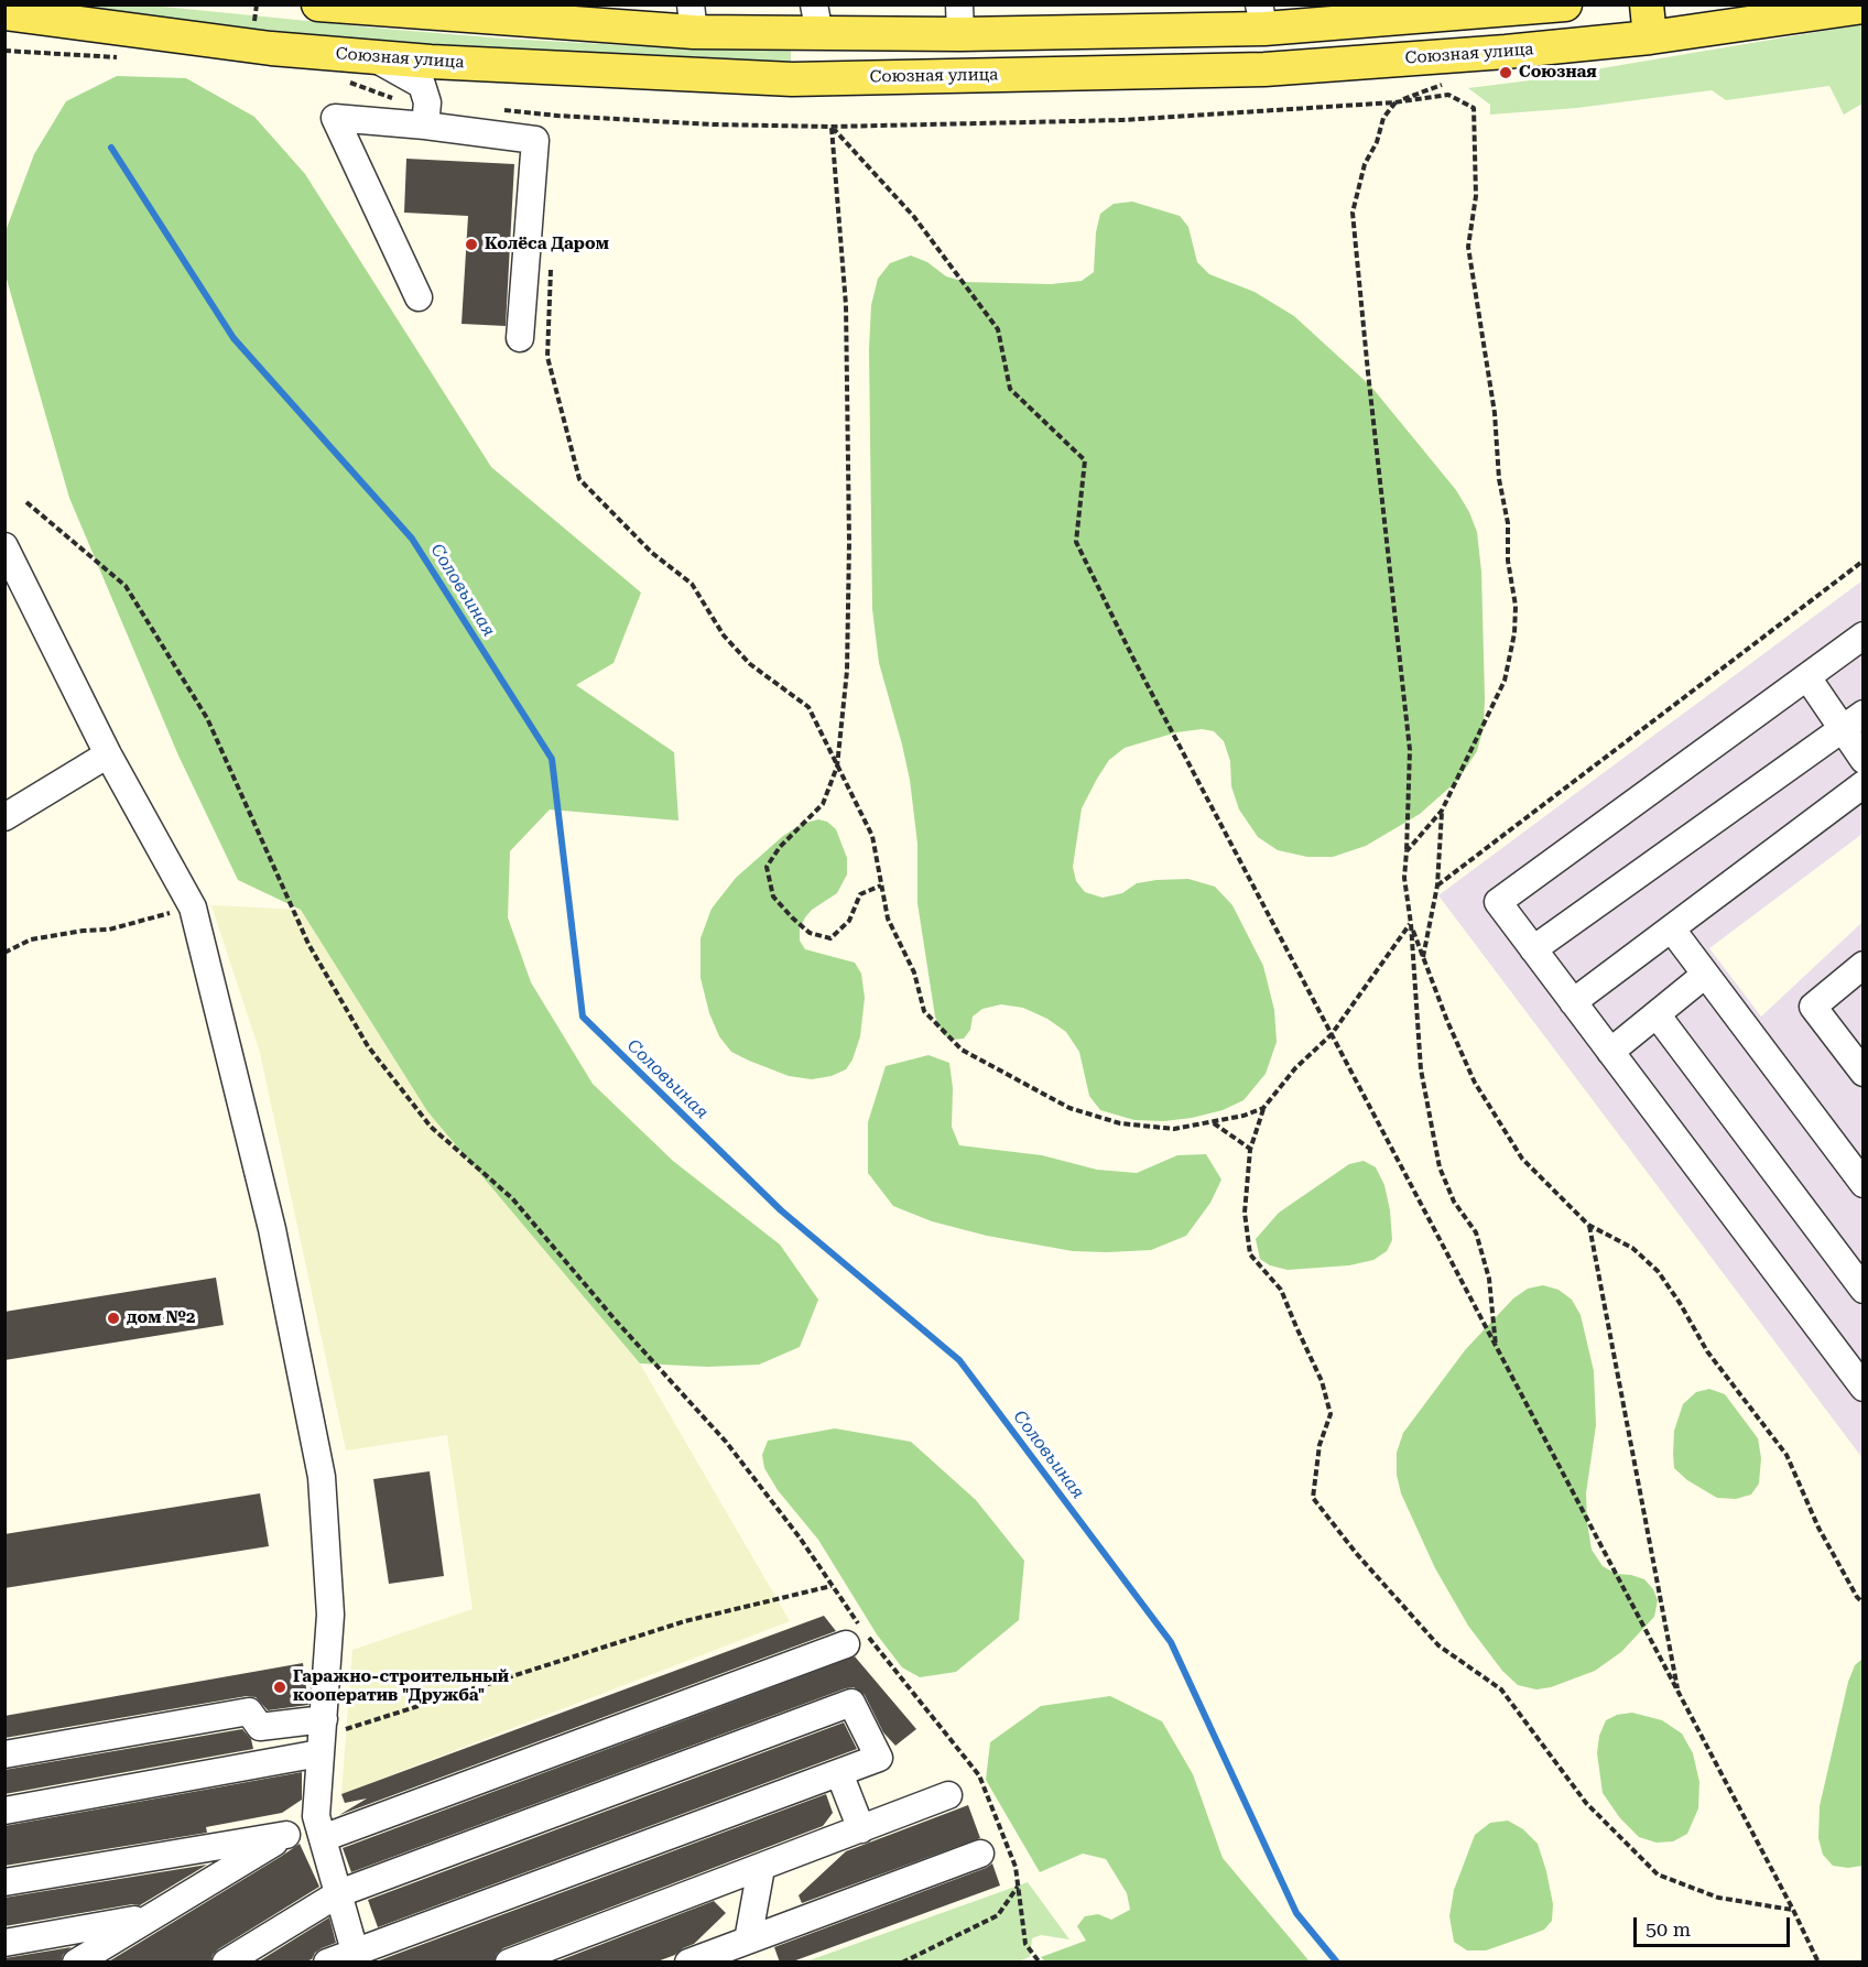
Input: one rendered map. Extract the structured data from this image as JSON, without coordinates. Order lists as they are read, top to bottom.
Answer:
{
  "streets": {
    "main road": ["Союзная улица"]
  },
  "water": ["Соловьиная"],
  "places": [
    "Союзная",
    "Колёса Даром",
    "дом №2",
    "Гаражно-строительный кооператив \"Дружба\""
  ],
  "scale_bar": "50 m"
}
